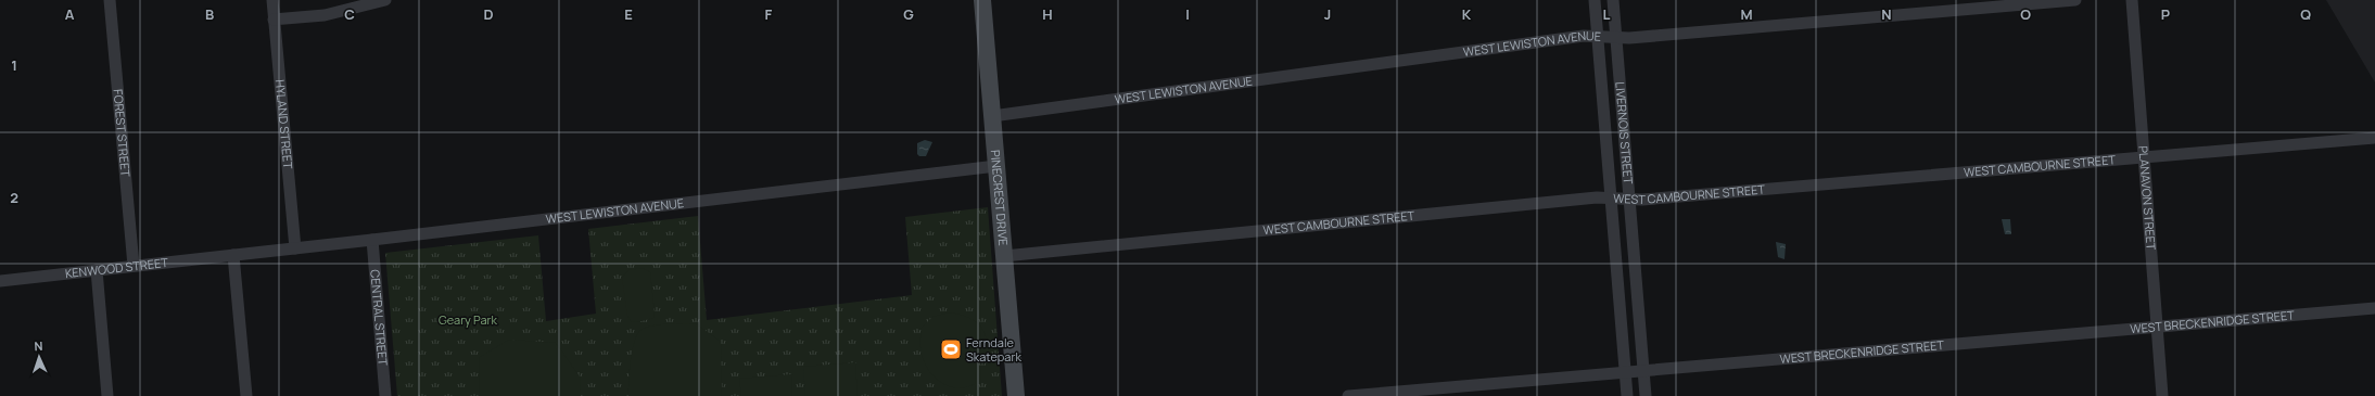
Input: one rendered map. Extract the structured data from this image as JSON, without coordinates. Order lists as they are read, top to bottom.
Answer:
{
  "streets": {
    "street": [
      "WEST LEWISTON AVENUE",
      "HYLAND STREET",
      "FOREST STREET",
      "LIVERNOIS STREET",
      "WEST CAMBOURNE STREET",
      "PLANAVON STREET",
      "PINECREST DRIVE",
      "KENWOOD STREET",
      "CENTRAL STREET",
      "WEST BRECKENRIDGE STREET"
    ]
  },
  "crossings": [
    ["WEST LEWISTON AVENUE", "HYLAND STREET"],
    ["WEST LEWISTON AVENUE", "LIVERNOIS STREET"],
    ["WEST LEWISTON AVENUE", "PINECREST DRIVE"],
    ["WEST LEWISTON AVENUE", "KENWOOD STREET"],
    ["WEST LEWISTON AVENUE", "CENTRAL STREET"],
    ["FOREST STREET", "KENWOOD STREET"],
    ["LIVERNOIS STREET", "WEST CAMBOURNE STREET"],
    ["LIVERNOIS STREET", "WEST BRECKENRIDGE STREET"],
    ["WEST CAMBOURNE STREET", "PLANAVON STREET"],
    ["WEST CAMBOURNE STREET", "PINECREST DRIVE"],
    ["PLANAVON STREET", "WEST BRECKENRIDGE STREET"]
  ],
  "parks": ["Geary Park"],
  "places": {
    "sports": ["Ferndale Skatepark"]
  },
  "north": "top",
  "grid": {
    "columns": [
      "A",
      "B",
      "C",
      "D",
      "E",
      "F",
      "G",
      "H",
      "I",
      "J",
      "K",
      "L",
      "M",
      "N",
      "O",
      "P",
      "Q"
    ],
    "rows": ["1", "2"]
  }
}
